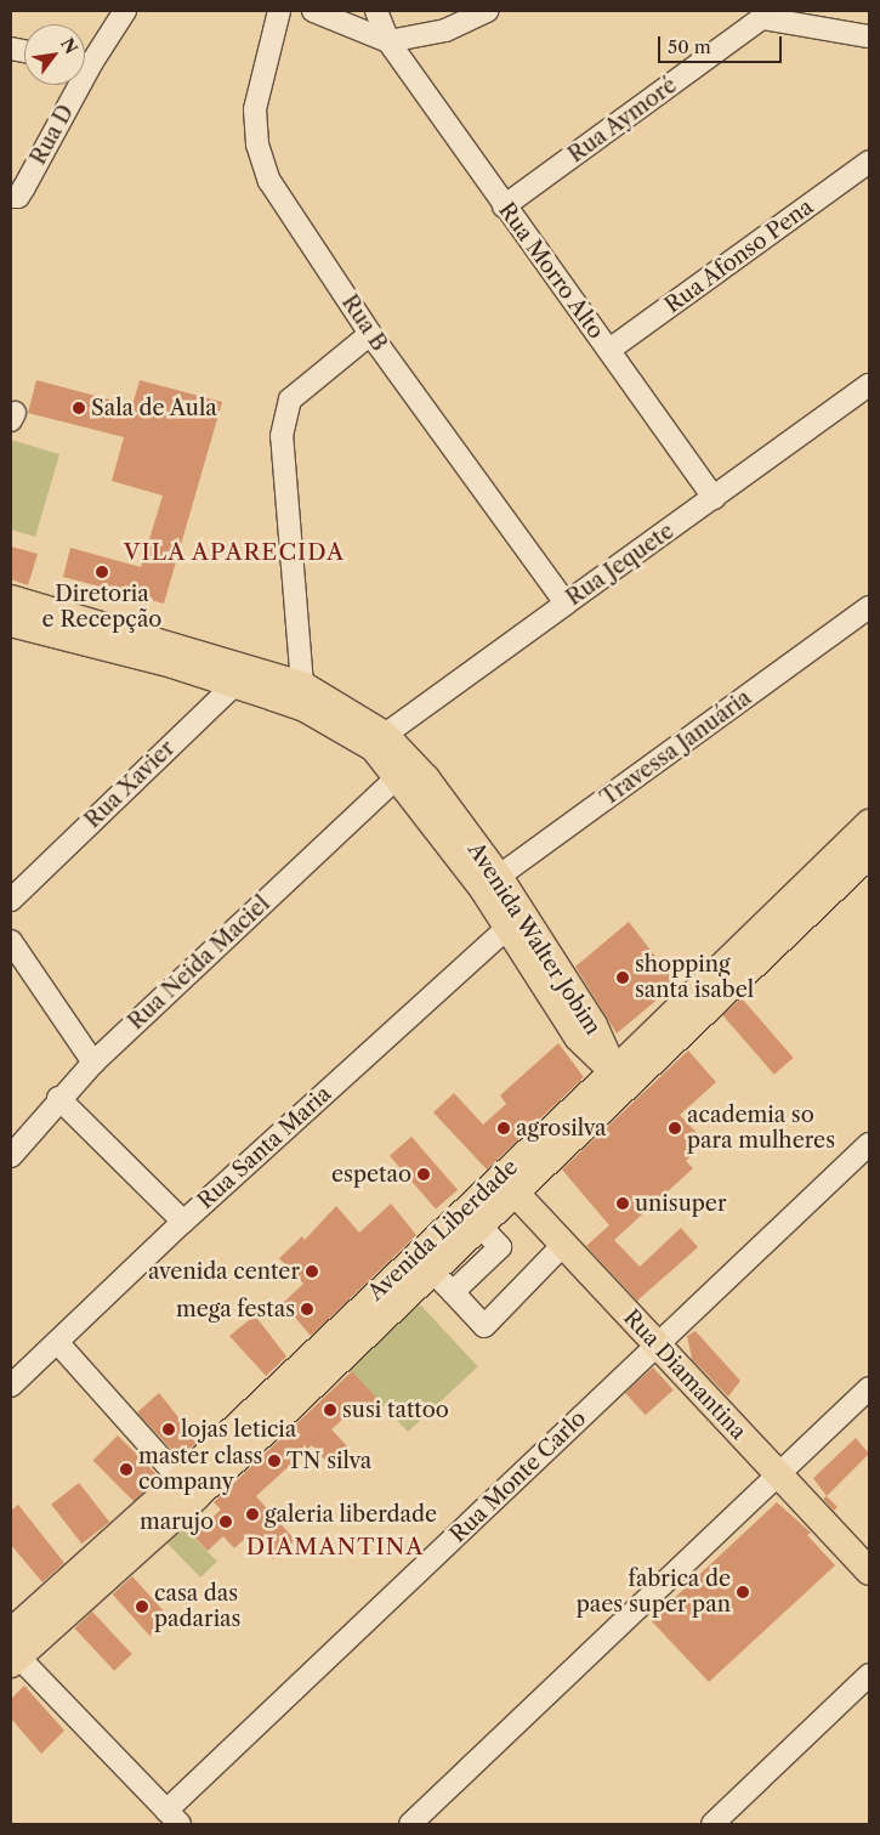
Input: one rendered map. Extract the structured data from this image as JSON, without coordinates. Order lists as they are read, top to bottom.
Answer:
{
  "streets": {
    "main road": ["Avenida Walter Jobim", "Avenida Liberdade", "Rua Diamantina"],
    "street": [
      "Rua Aymoré",
      "Rua D",
      "Rua Afonso Pena",
      "Rua Morro Alto",
      "Rua B",
      "Rua Jequete",
      "Travessa Januária",
      "Rua Xavier",
      "Rua Neida Maciel",
      "Rua Santa Maria",
      "Rua Monte Carlo"
    ]
  },
  "crossings": [
    ["Rua Aymoré", "Rua Morro Alto"],
    ["Rua Afonso Pena", "Rua Morro Alto"],
    ["Rua Morro Alto", "Rua Jequete"],
    ["Rua B", "Rua Jequete"],
    ["Rua Jequete", "Avenida Walter Jobim"],
    ["Travessa Januária", "Avenida Walter Jobim"],
    ["Rua Xavier", "Avenida Walter Jobim"],
    ["Avenida Walter Jobim", "Rua Neida Maciel"],
    ["Avenida Walter Jobim", "Rua Santa Maria"],
    ["Avenida Walter Jobim", "Avenida Liberdade"],
    ["Avenida Liberdade", "Rua Diamantina"],
    ["Rua Diamantina", "Rua Monte Carlo"]
  ],
  "districts": ["VILA APARECIDA", "DIAMANTINA"],
  "places": [
    "Sala de Aula",
    "Diretoria e Recepção",
    "shopping santa isabel",
    "agrosilva",
    "academia so para mulheres",
    "espetao",
    "unisuper",
    "avenida center",
    "mega festas",
    "susi tattoo",
    "lojas leticia",
    "TN silva",
    "master class company",
    "galeria liberdade",
    "marujo",
    "fabrica de paes super pan",
    "casa das padarias"
  ],
  "scale_bar": "50 m",
  "north": "top right"
}
